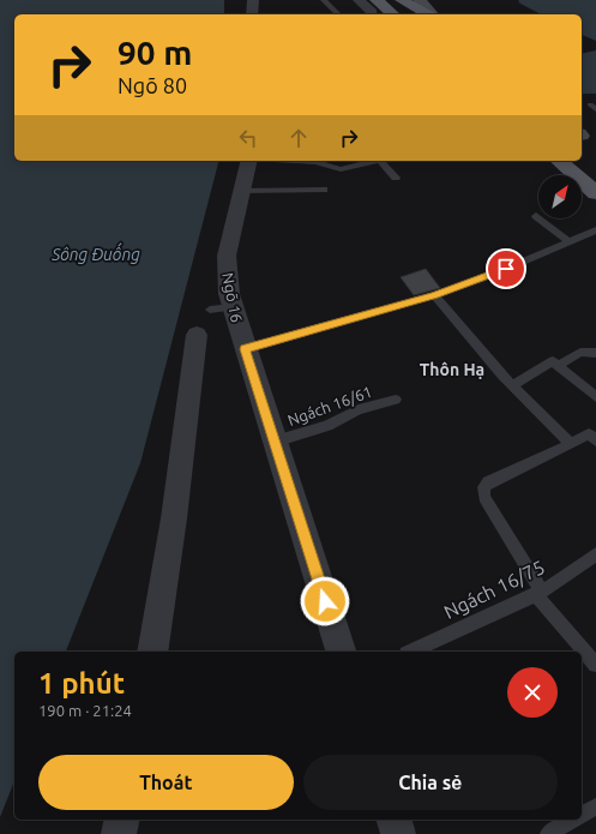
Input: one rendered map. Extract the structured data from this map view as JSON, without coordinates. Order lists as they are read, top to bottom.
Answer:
{
  "streets": {
    "street": ["Ngõ 16"],
    "lane": ["Ngách 16/61", "Ngách 16/75"]
  },
  "crossings": [
    ["Ngõ 16", "Ngách 16/61"]
  ],
  "districts": ["Thôn Hạ"],
  "water": ["Sông Đuống"],
  "north": "top right",
  "page": {
    "turn": ["90 m", "Ngõ 80"],
    "heading": ["1 phút", "190 m · 21:24"],
    "buttons": ["Thoát", "Chia sẻ"]
  }
}
